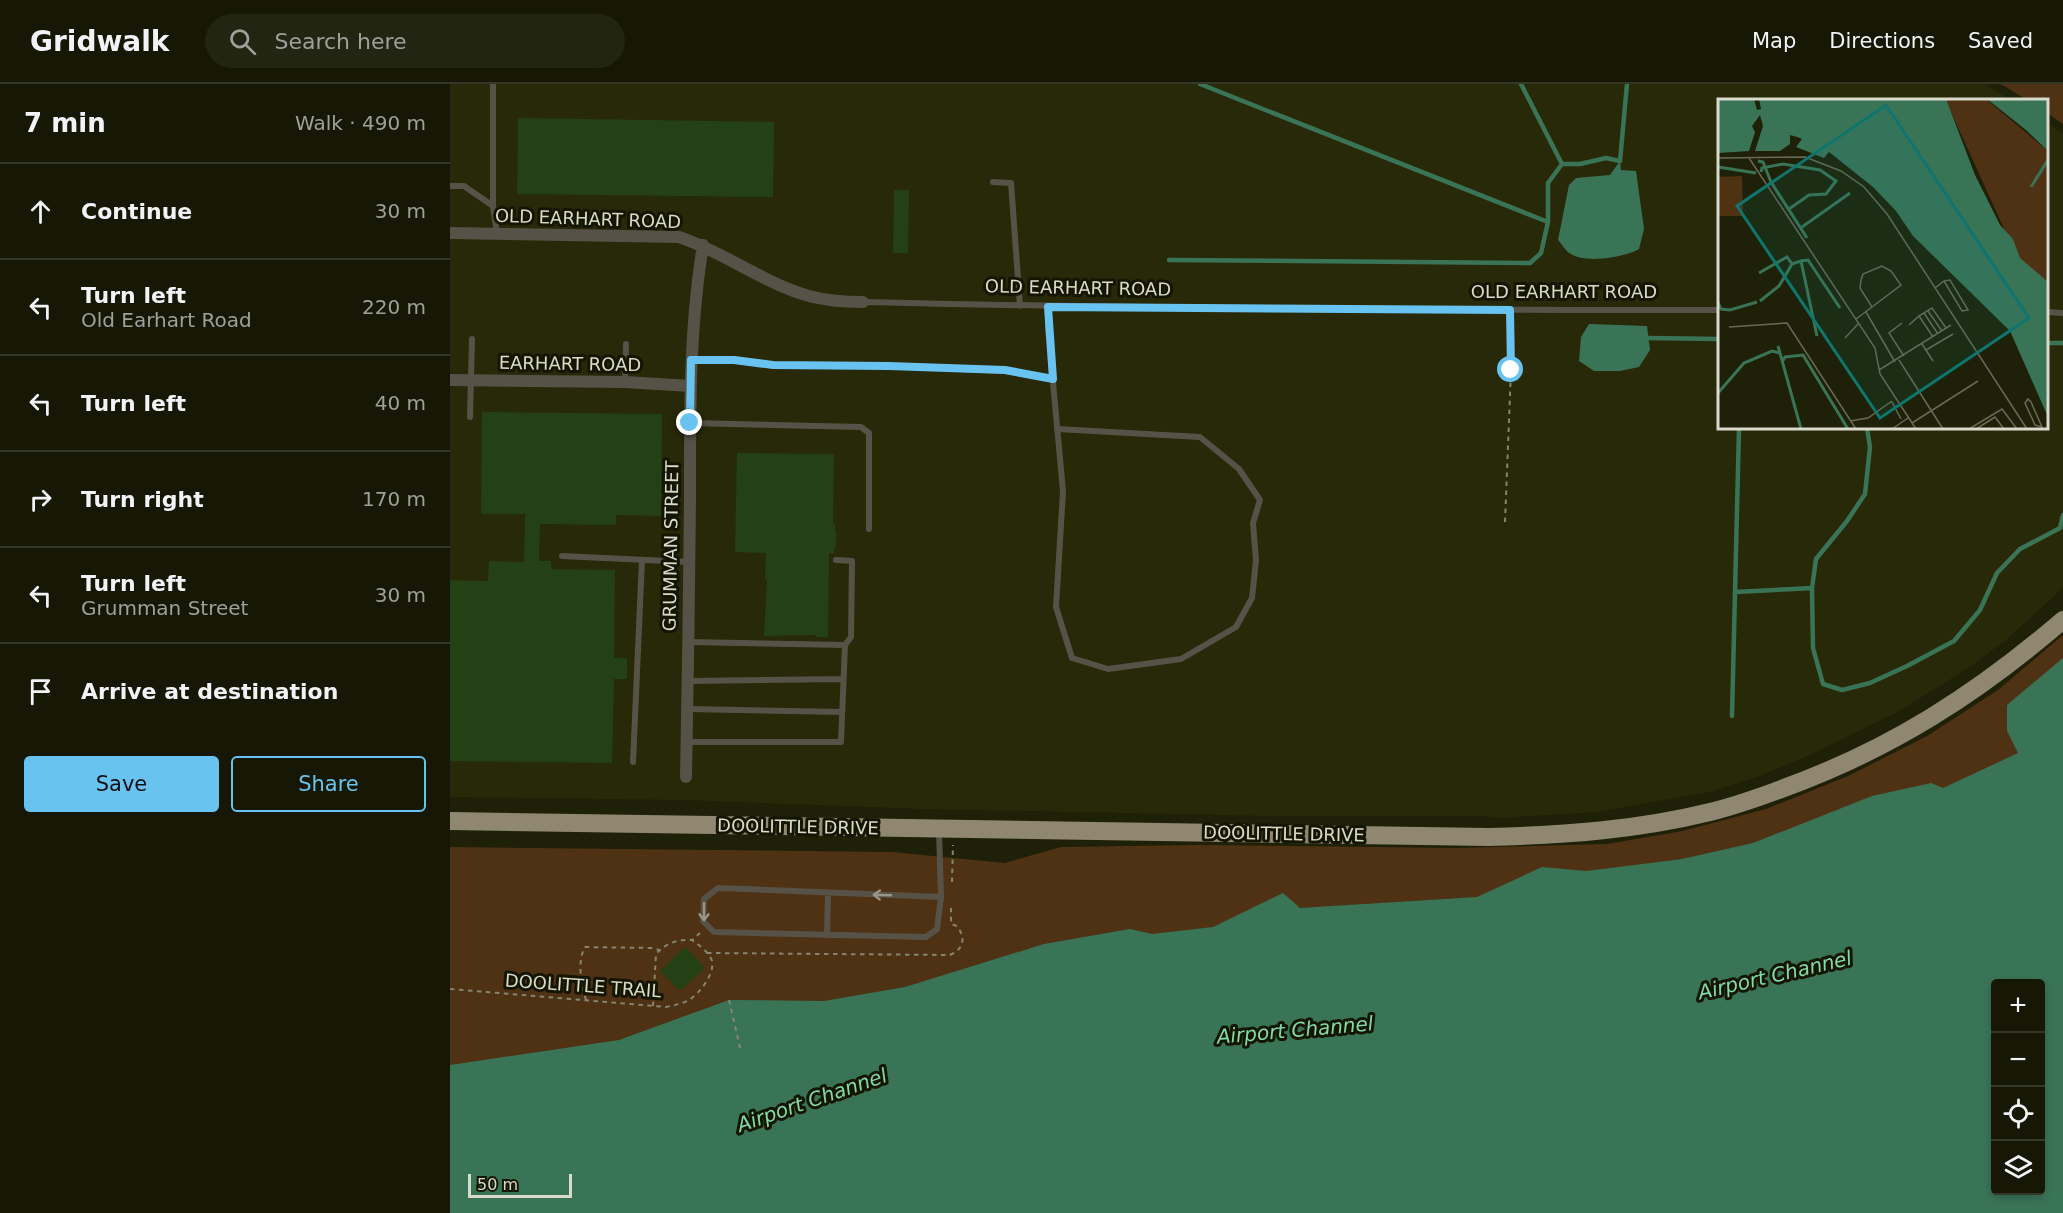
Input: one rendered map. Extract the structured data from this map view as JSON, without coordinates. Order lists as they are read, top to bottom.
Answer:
{
  "streets": {
    "main road": ["DOOLITTLE DRIVE"],
    "street": ["OLD EARHART ROAD", "EARHART ROAD", "GRUMMAN STREET"],
    "path": ["DOOLITTLE TRAIL"]
  },
  "crossings": [
    ["OLD EARHART ROAD", "GRUMMAN STREET"],
    ["EARHART ROAD", "GRUMMAN STREET"]
  ],
  "water": ["Airport Channel"],
  "scale_bar": "50 m",
  "page": {
    "header": "Gridwalk",
    "search": "Search here",
    "nav": ["Map", "Directions", "Saved"],
    "heading": ["7 min", "Walk · 490 m"],
    "list": [
      ["Continue", "30 m"],
      ["Turn left", "Old Earhart Road", "220 m"],
      ["Turn left", "40 m"],
      ["Turn right", "170 m"],
      ["Turn left", "Grumman Street", "30 m"],
      "Arrive at destination"
    ],
    "buttons": ["Save", "Share"],
    "map_buttons": ["+", "−"],
    "scale": "50 m"
  }
}
